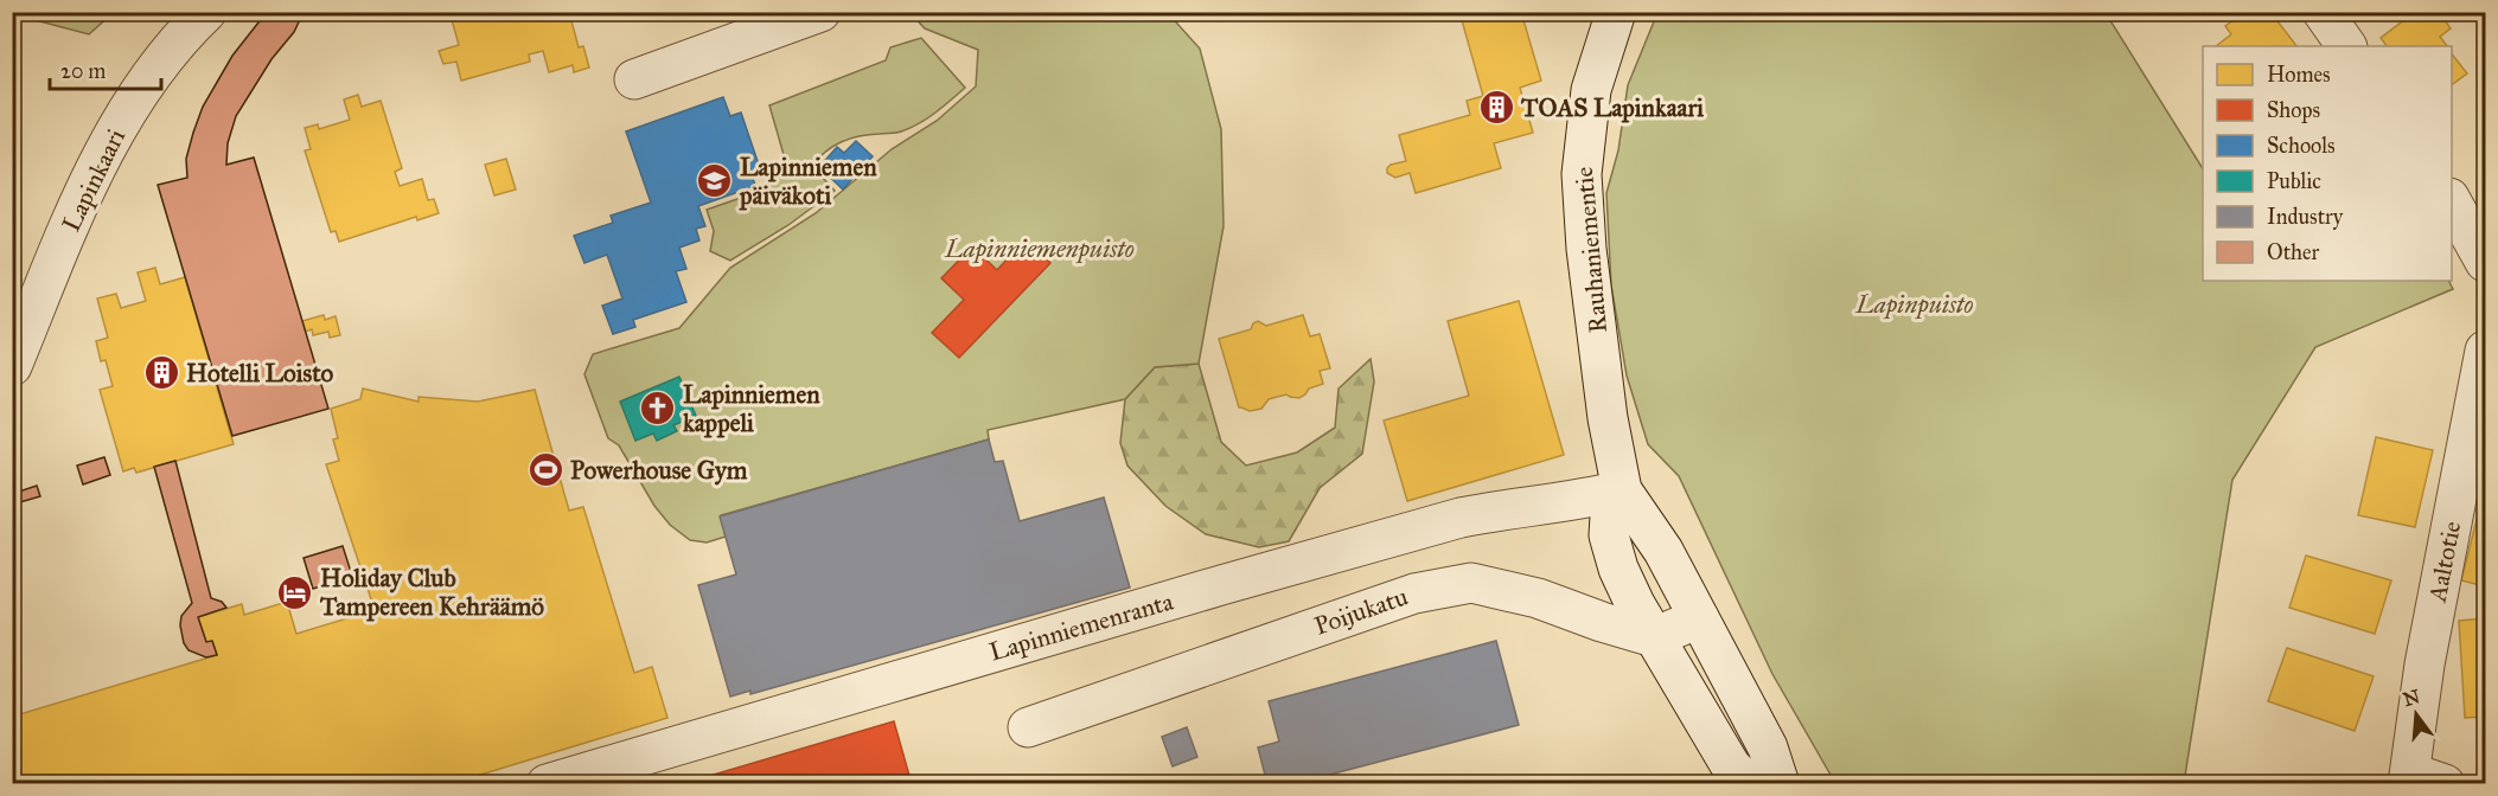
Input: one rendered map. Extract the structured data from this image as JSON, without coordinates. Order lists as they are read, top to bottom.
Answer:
{
  "streets": {
    "street": [
      "Lapinkaari",
      "Rauhaniementie",
      "Aaltotie",
      "Poijukatu",
      "Lapinniemenranta"
    ]
  },
  "crossings": [
    ["Rauhaniementie", "Lapinniemenranta"]
  ],
  "parks": ["Lapinniemenpuisto", "Lapinpuisto"],
  "places": {
    "building": ["TOAS Lapinkaari", "Hotelli Loisto"],
    "school or university": ["Lapinniemen päiväkoti"],
    "church": ["Lapinniemen kappeli"],
    "sports": ["Powerhouse Gym"],
    "hotel": ["Holiday Club Tampereen Kehräämö"]
  },
  "legend": [
    "Homes",
    "Shops",
    "Schools",
    "Public",
    "Industry",
    "Other"
  ],
  "scale_bar": "20 m",
  "north": "top"
}
